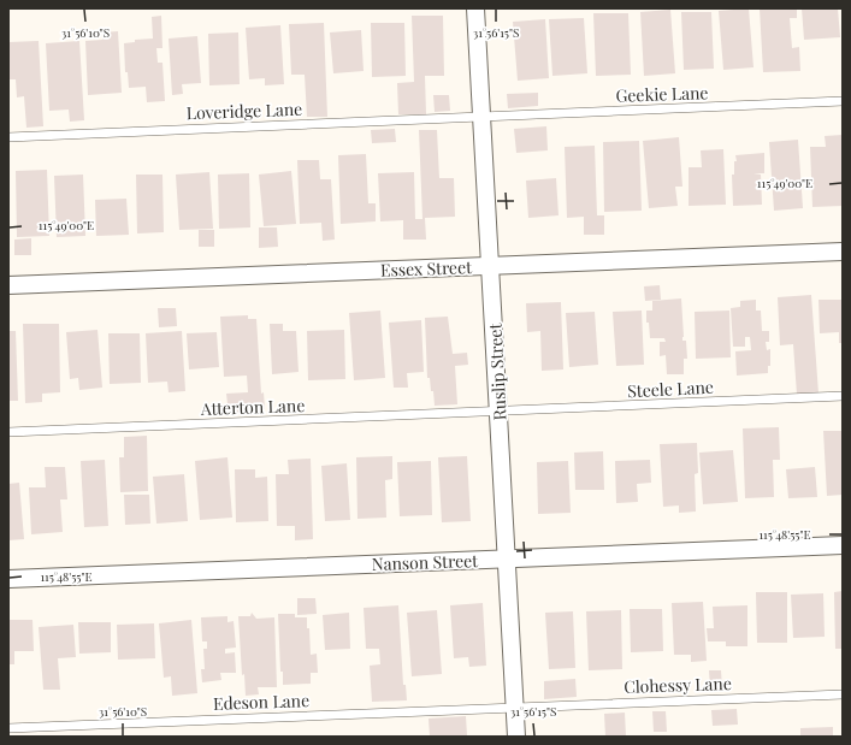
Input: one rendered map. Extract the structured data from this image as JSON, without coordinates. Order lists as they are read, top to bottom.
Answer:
{
  "streets": {
    "street": ["Essex Street", "Ruslip Street", "Nanson Street"],
    "lane": [
      "Geekie Lane",
      "Loveridge Lane",
      "Steele Lane",
      "Atterton Lane",
      "Clohessy Lane",
      "Edeson Lane"
    ]
  },
  "crossings": [
    ["Geekie Lane", "Loveridge Lane"],
    ["Geekie Lane", "Ruslip Street"],
    ["Loveridge Lane", "Ruslip Street"],
    ["Essex Street", "Ruslip Street"],
    ["Ruslip Street", "Steele Lane"],
    ["Ruslip Street", "Atterton Lane"],
    ["Ruslip Street", "Nanson Street"],
    ["Ruslip Street", "Clohessy Lane"],
    ["Ruslip Street", "Edeson Lane"],
    ["Steele Lane", "Atterton Lane"],
    ["Clohessy Lane", "Edeson Lane"]
  ],
  "coordinates": [
    "31°56'10\"S",
    "31°56'15\"S",
    "115°49'00\"E",
    "115°48'55\"E"
  ]
}
